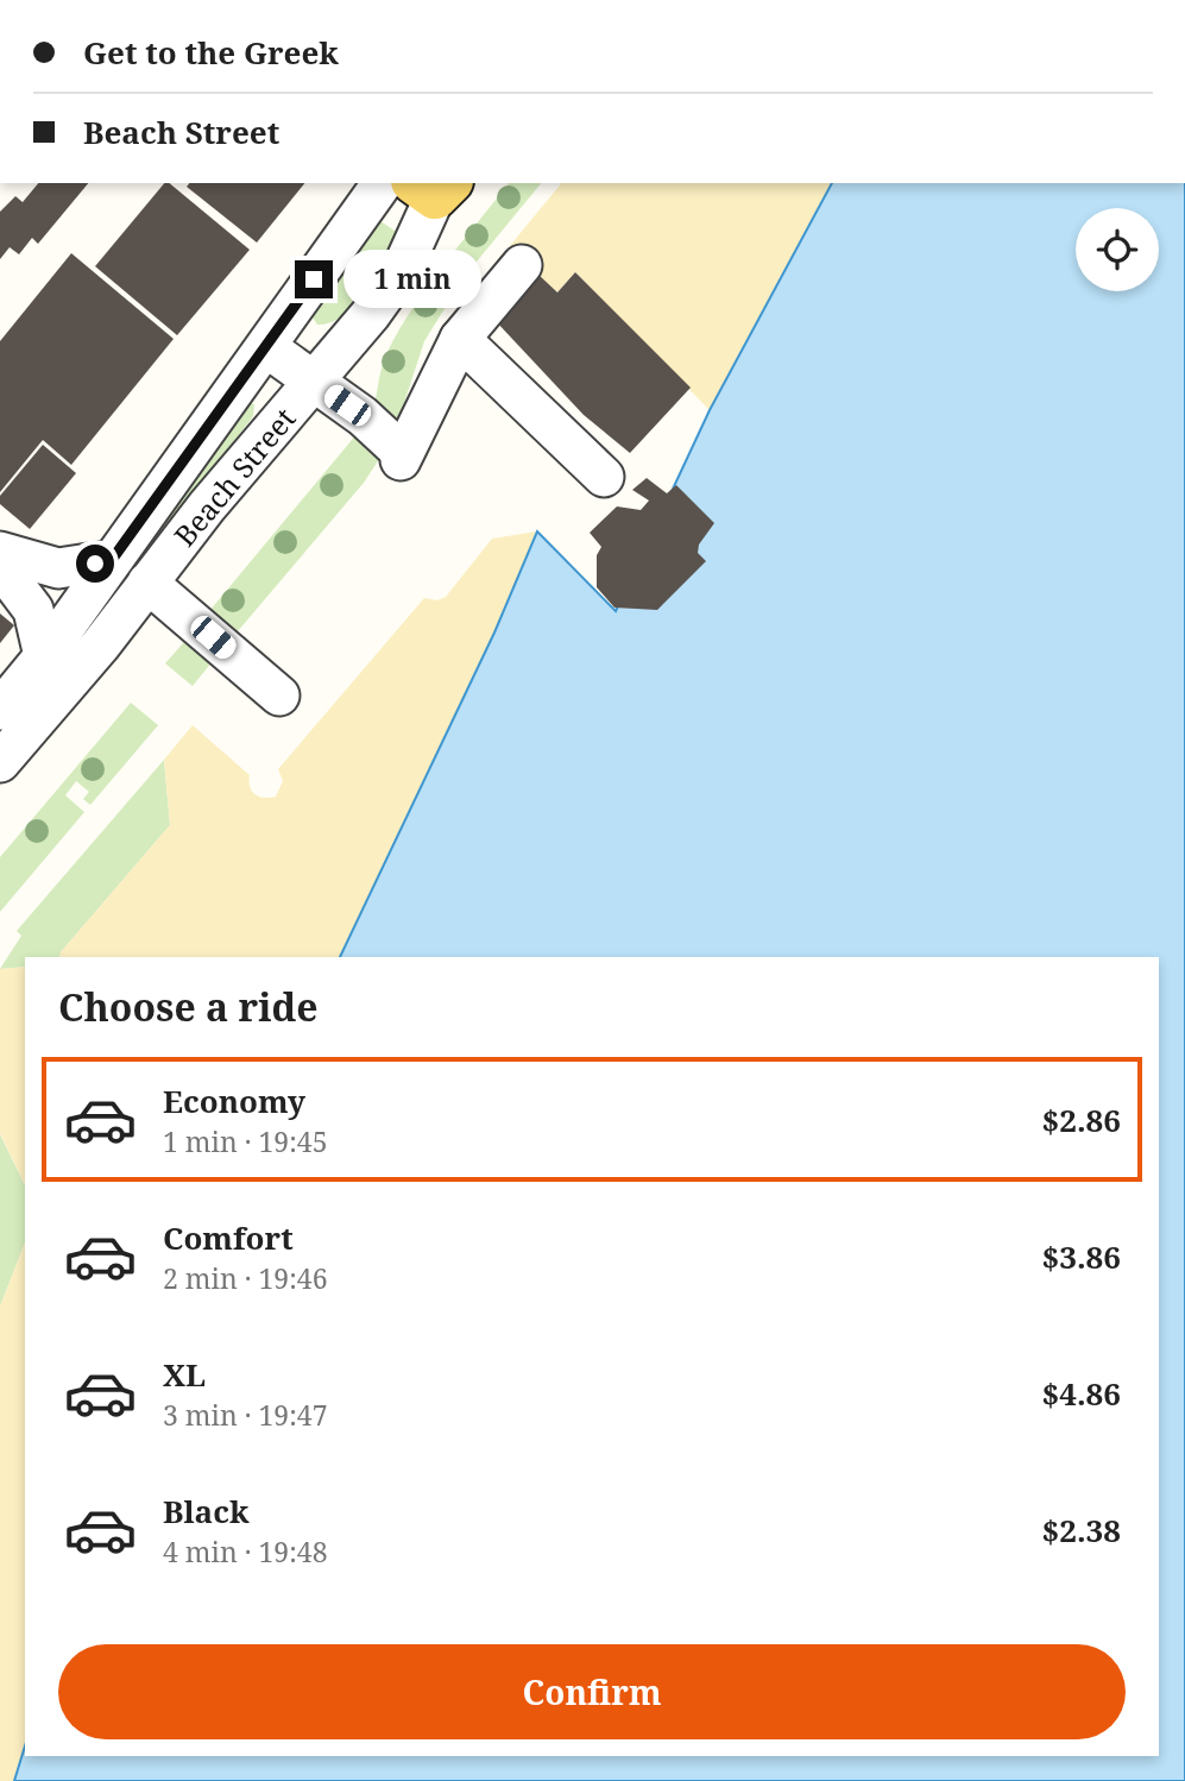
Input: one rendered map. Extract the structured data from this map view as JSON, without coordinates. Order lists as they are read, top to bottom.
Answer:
{
  "streets": {
    "street": ["Beach Street"]
  },
  "page": {
    "banner": ["Get to the Greek", "Beach Street"],
    "bubble": "1 min",
    "heading": "Choose a ride",
    "list": [
      {
        "name": "Economy",
        "note": "1 min · 19:45",
        "value": "$2.86"
      },
      {
        "name": "Comfort",
        "note": "2 min · 19:46",
        "value": "$3.86"
      },
      {
        "name": "XL",
        "note": "3 min · 19:47",
        "value": "$4.86"
      },
      {
        "name": "Black",
        "note": "4 min · 19:48",
        "value": "$2.38"
      }
    ],
    "buttons": "Confirm"
  }
}
